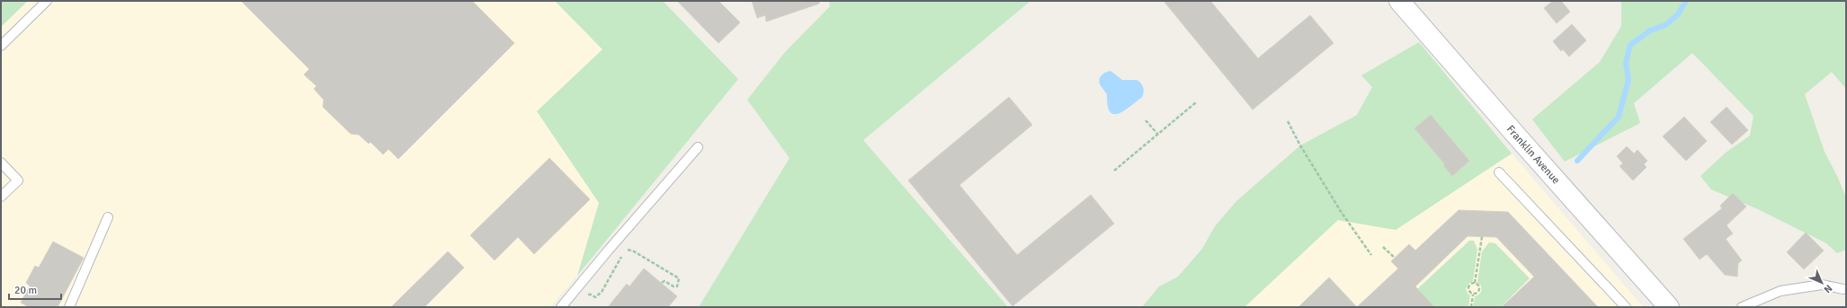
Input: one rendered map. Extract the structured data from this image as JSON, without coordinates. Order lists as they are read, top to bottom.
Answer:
{
  "streets": {
    "street": ["Franklin Avenue"]
  },
  "scale_bar": "20 m",
  "north": "bottom right"
}
